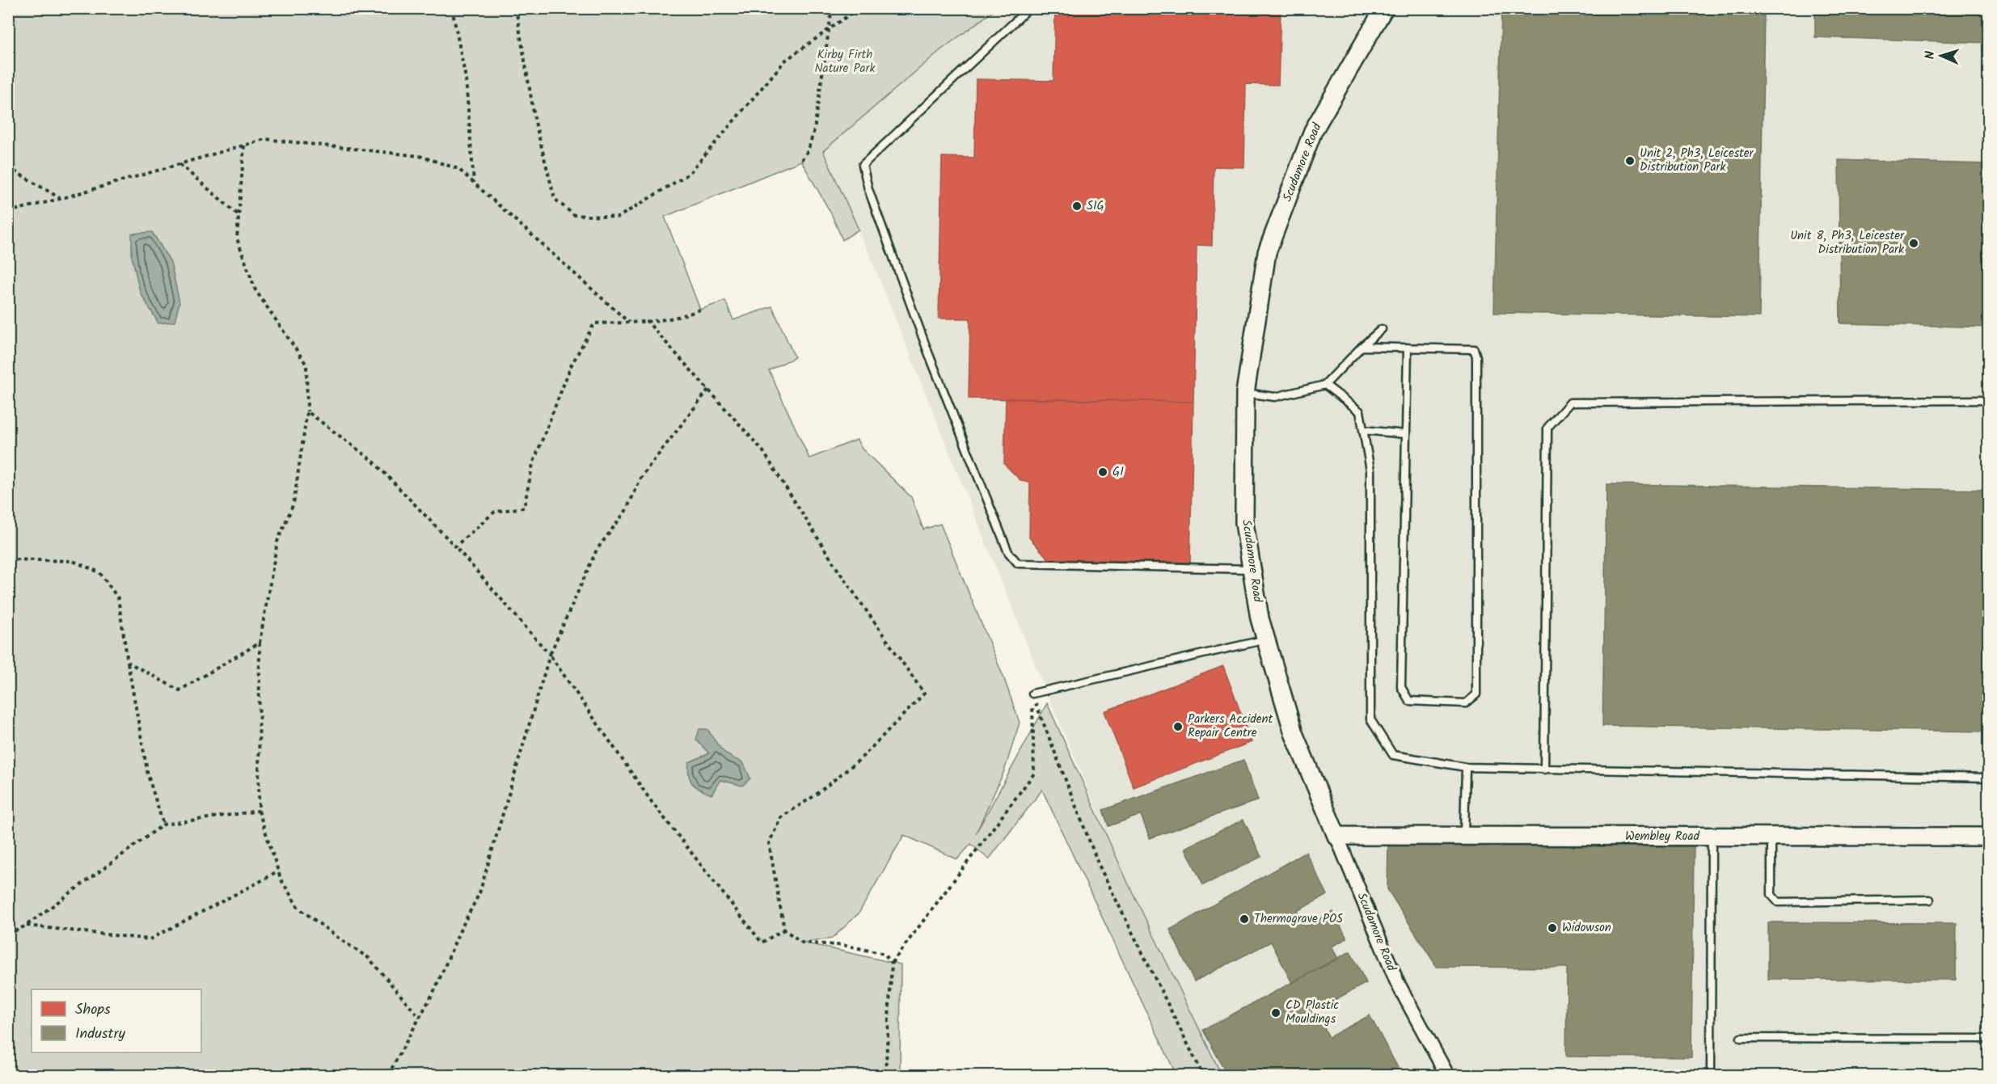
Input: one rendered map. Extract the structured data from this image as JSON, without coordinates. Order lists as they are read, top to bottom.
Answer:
{
  "streets": {
    "street": ["Scudamore Road", "Wembley Road"]
  },
  "crossings": [
    ["Scudamore Road", "Wembley Road"]
  ],
  "parks": ["Kirby Firth Nature Park"],
  "places": [
    "Unit 2, Ph3, Leicester Distribution Park",
    "SIG",
    "Unit 8, Ph3, Leicester Distribution Park",
    "GI",
    "Parkers Accident Repair Centre",
    "Thermograve POS",
    "Widowson",
    "CD Plastic Mouldings"
  ],
  "legend": ["Shops", "Industry"],
  "north": "left"
}
